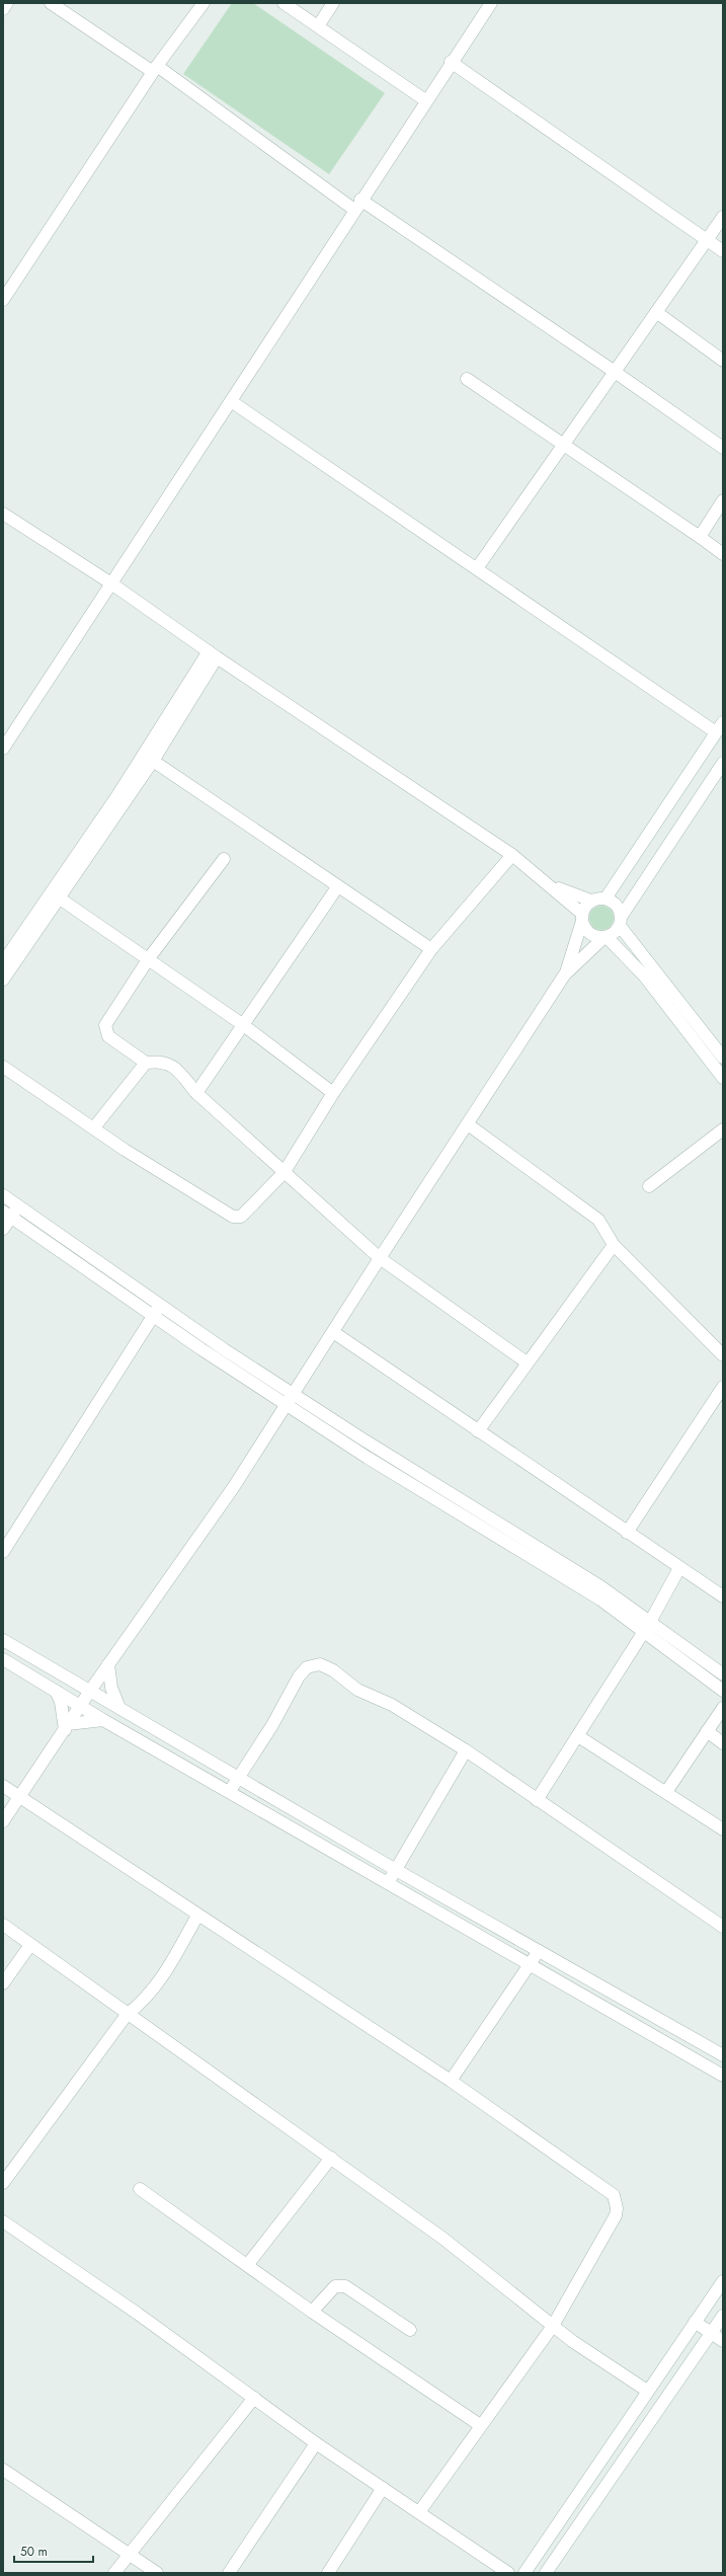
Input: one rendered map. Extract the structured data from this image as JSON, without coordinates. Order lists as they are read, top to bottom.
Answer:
{
  "scale_bar": "50 m"
}
